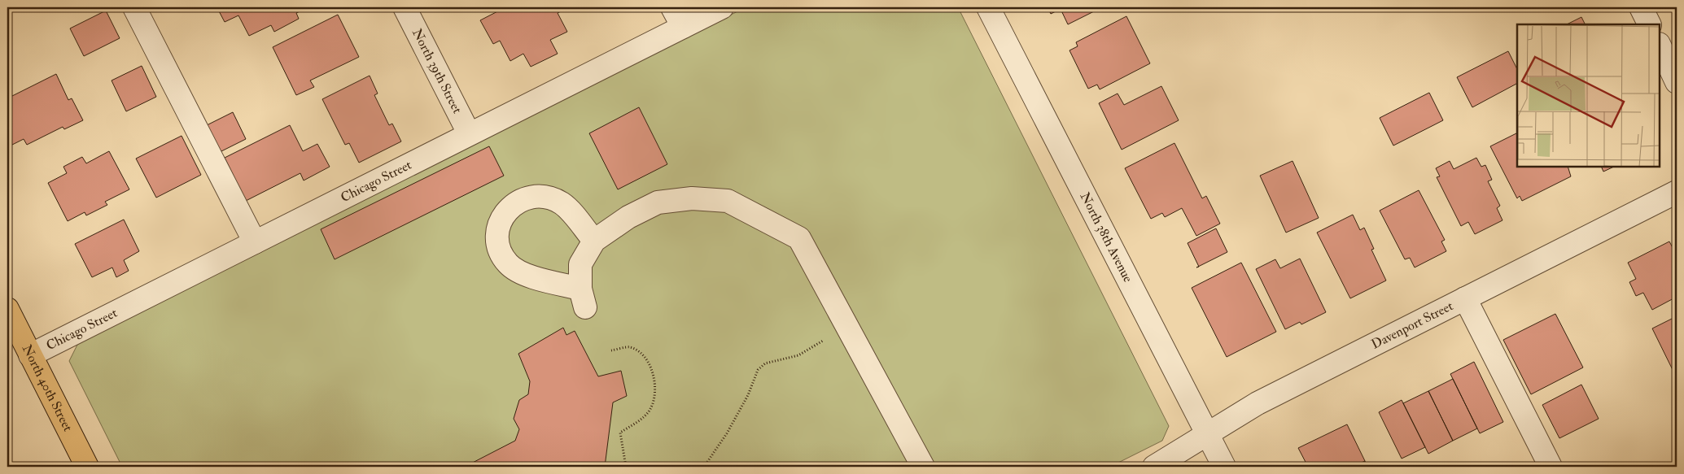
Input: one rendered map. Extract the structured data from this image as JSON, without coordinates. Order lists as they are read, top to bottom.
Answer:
{
  "streets": {
    "main road": ["North 40th Street"],
    "street": [
      "North 39th Street",
      "Chicago Street",
      "North 38th Avenue",
      "Davenport Street"
    ]
  },
  "crossings": [
    ["North 39th Street", "Chicago Street"],
    ["Chicago Street", "North 40th Street"],
    ["North 38th Avenue", "Davenport Street"]
  ]
}
